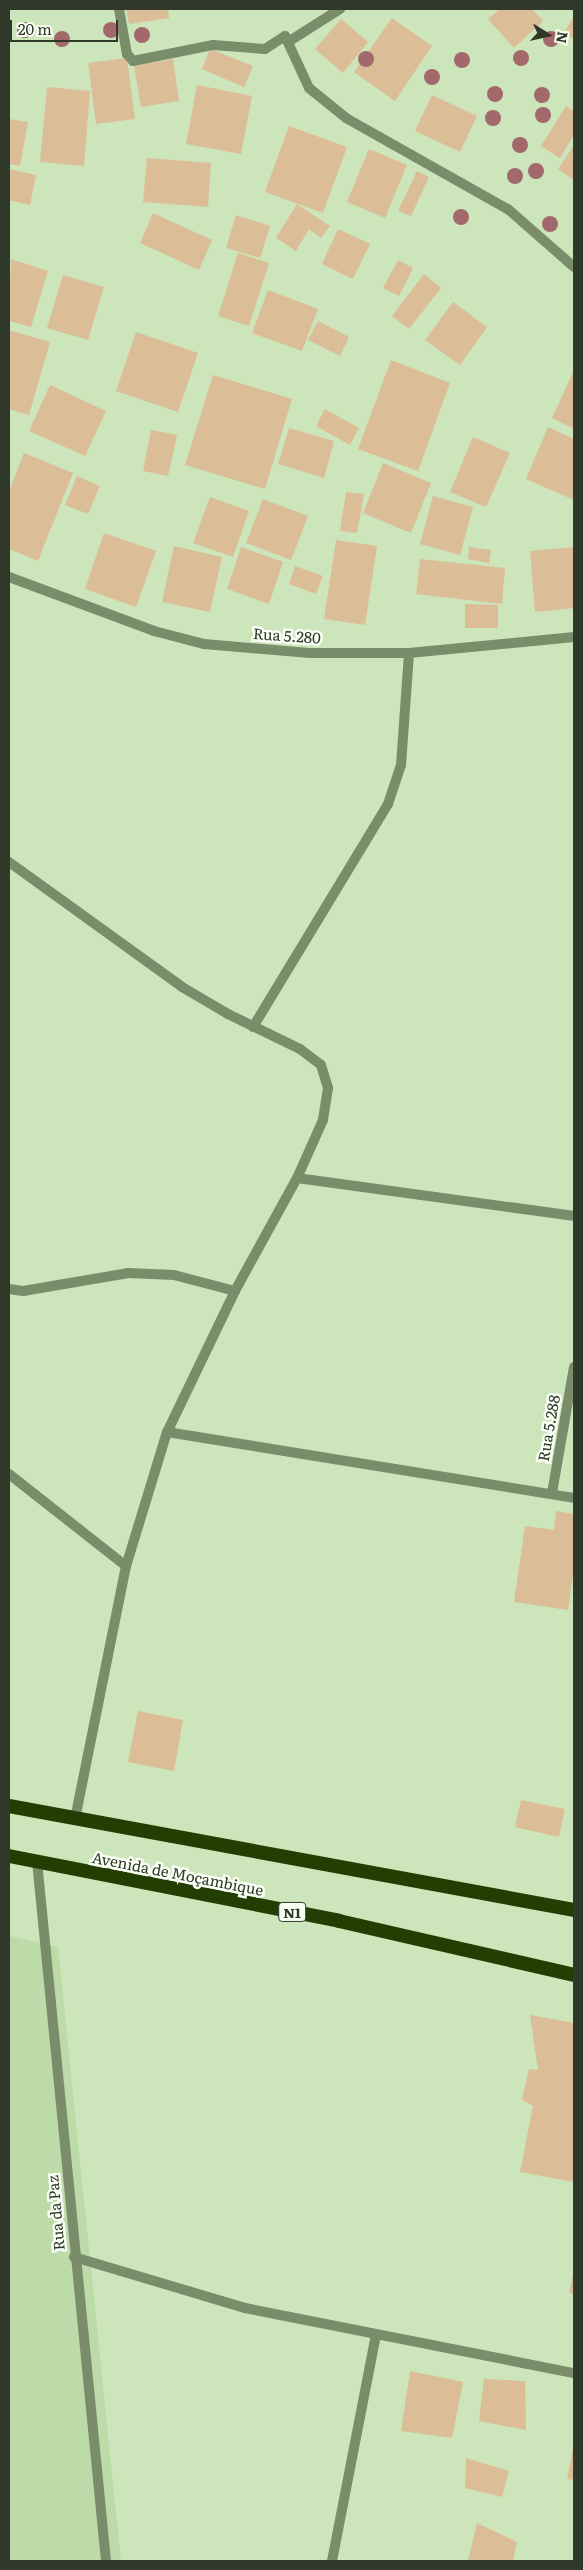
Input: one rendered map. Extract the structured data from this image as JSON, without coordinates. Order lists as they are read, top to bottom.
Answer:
{
  "streets": {
    "highway": ["Avenida de Moçambique", "N1"],
    "street": ["Rua 5.280", "Rua 5.288", "Rua da Paz"]
  },
  "crossings": [
    ["Avenida de Moçambique", "Rua da Paz"]
  ],
  "scale_bar": "20 m",
  "north": "right"
}
